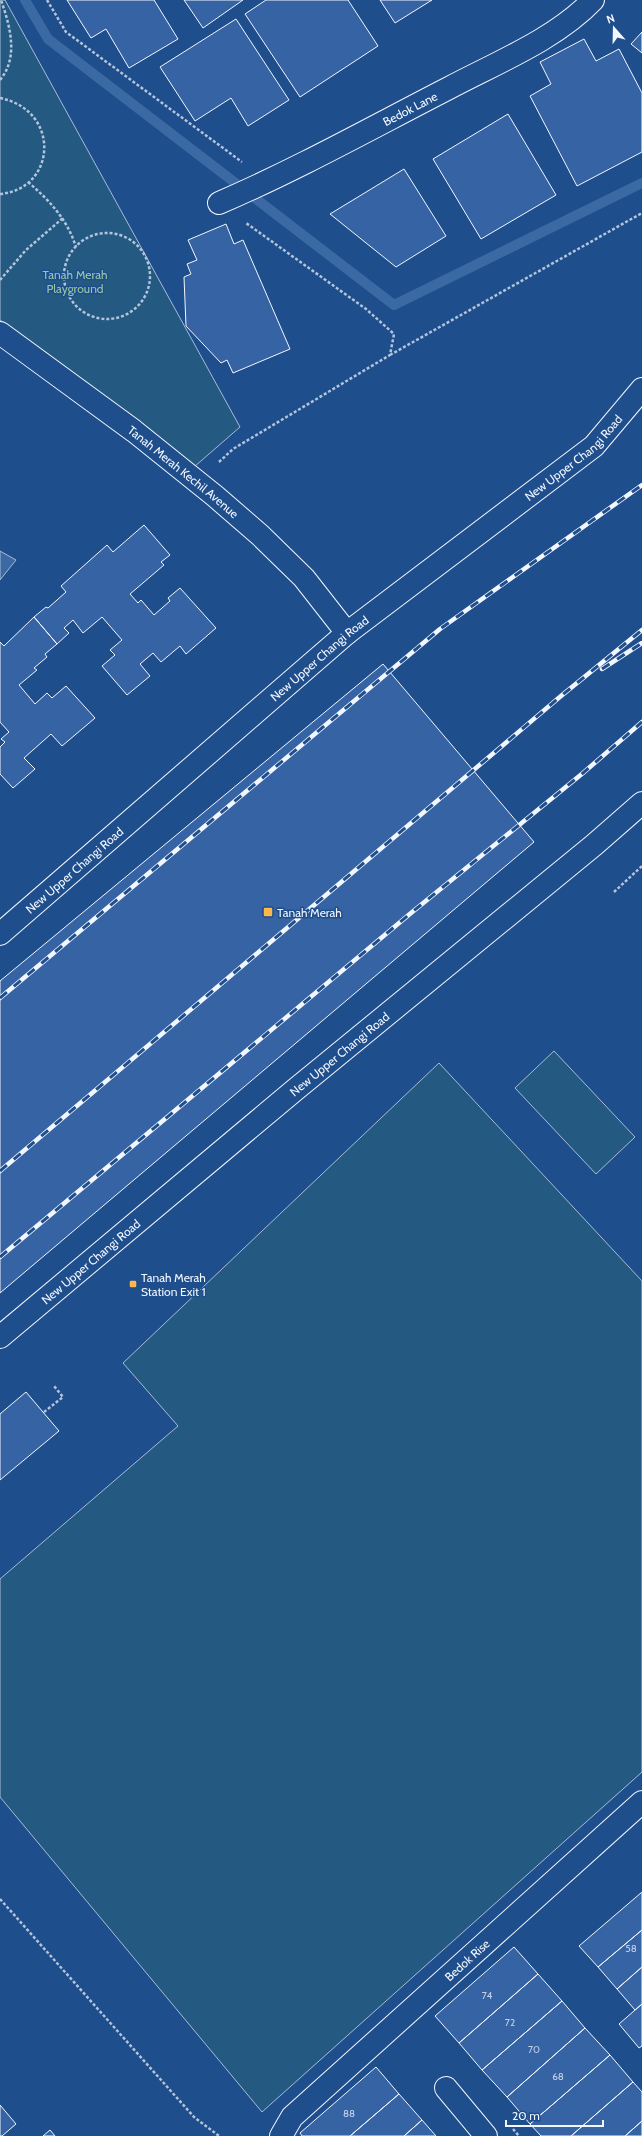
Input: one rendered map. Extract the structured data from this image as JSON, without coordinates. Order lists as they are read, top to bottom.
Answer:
{
  "streets": {
    "main road": [
      "Bedok Lane",
      "New Upper Changi Road",
      "Tanah Merah Kechil Avenue",
      "Bedok Rise"
    ]
  },
  "crossings": [
    ["New Upper Changi Road", "Tanah Merah Kechil Avenue"]
  ],
  "parks": ["Tanah Merah Playground"],
  "places": {
    "transit": ["Tanah Merah", "Tanah Merah Station Exit 1"]
  },
  "house_numbers": [
    "58",
    "74",
    "72",
    "70",
    "68",
    "88"
  ],
  "scale_bar": "20 m",
  "north": "top"
}
